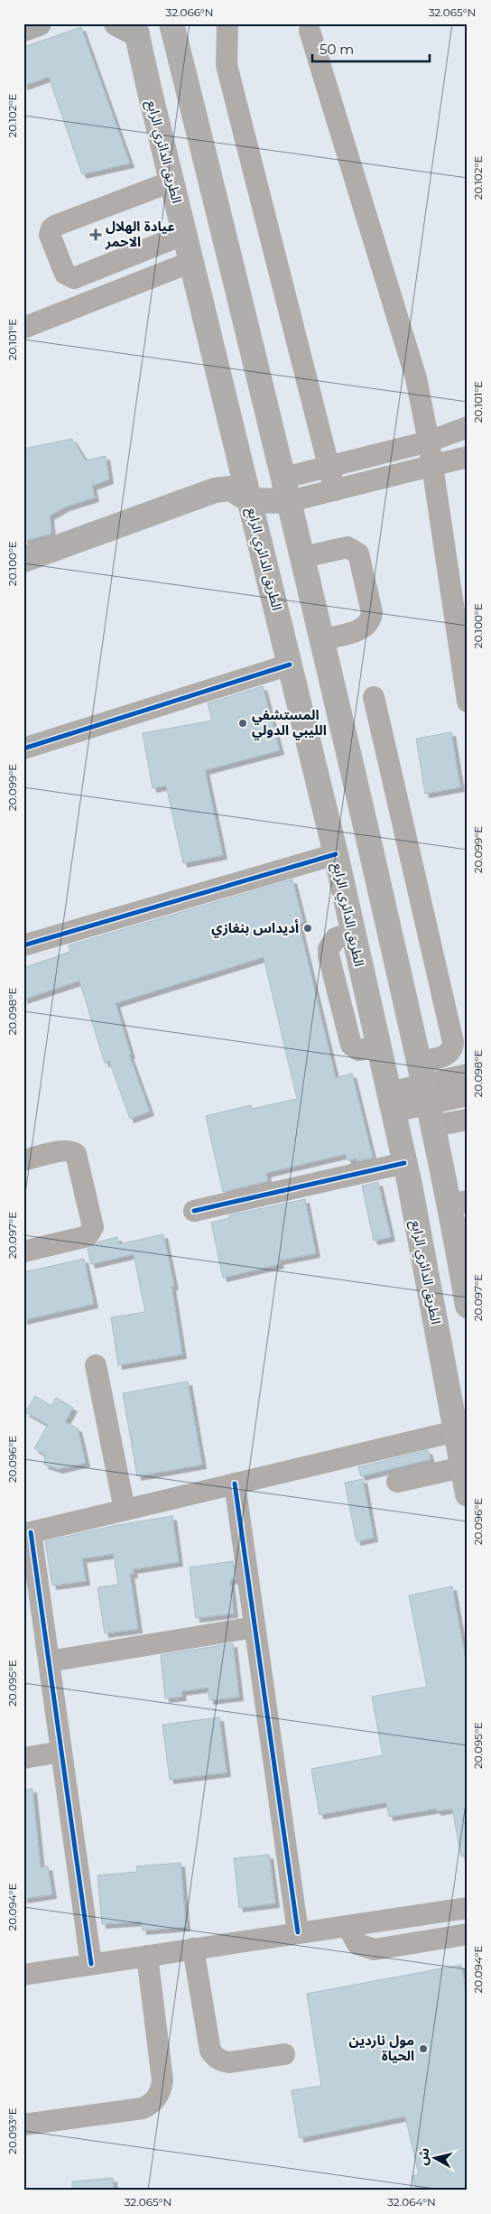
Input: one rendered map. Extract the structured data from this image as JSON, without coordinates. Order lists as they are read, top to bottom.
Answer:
{
  "streets": {
    "main road": ["الطريق الدائري الرابع"]
  },
  "places": {
    "health": ["عيادة الهلال الاحمر"],
    "other": ["المستشفي الليبي الدولي", "أديداس بنغازي", "مول ناردين الحياة"]
  },
  "scale_bar": "50 m",
  "north": "left",
  "coordinates": [
    "32.066°N",
    "32.065°N",
    "20.102°E",
    "20.101°E",
    "20.100°E",
    "20.099°E",
    "20.098°E",
    "20.097°E",
    "20.096°E",
    "20.095°E",
    "20.094°E",
    "20.093°E",
    "32.064°N"
  ]
}
